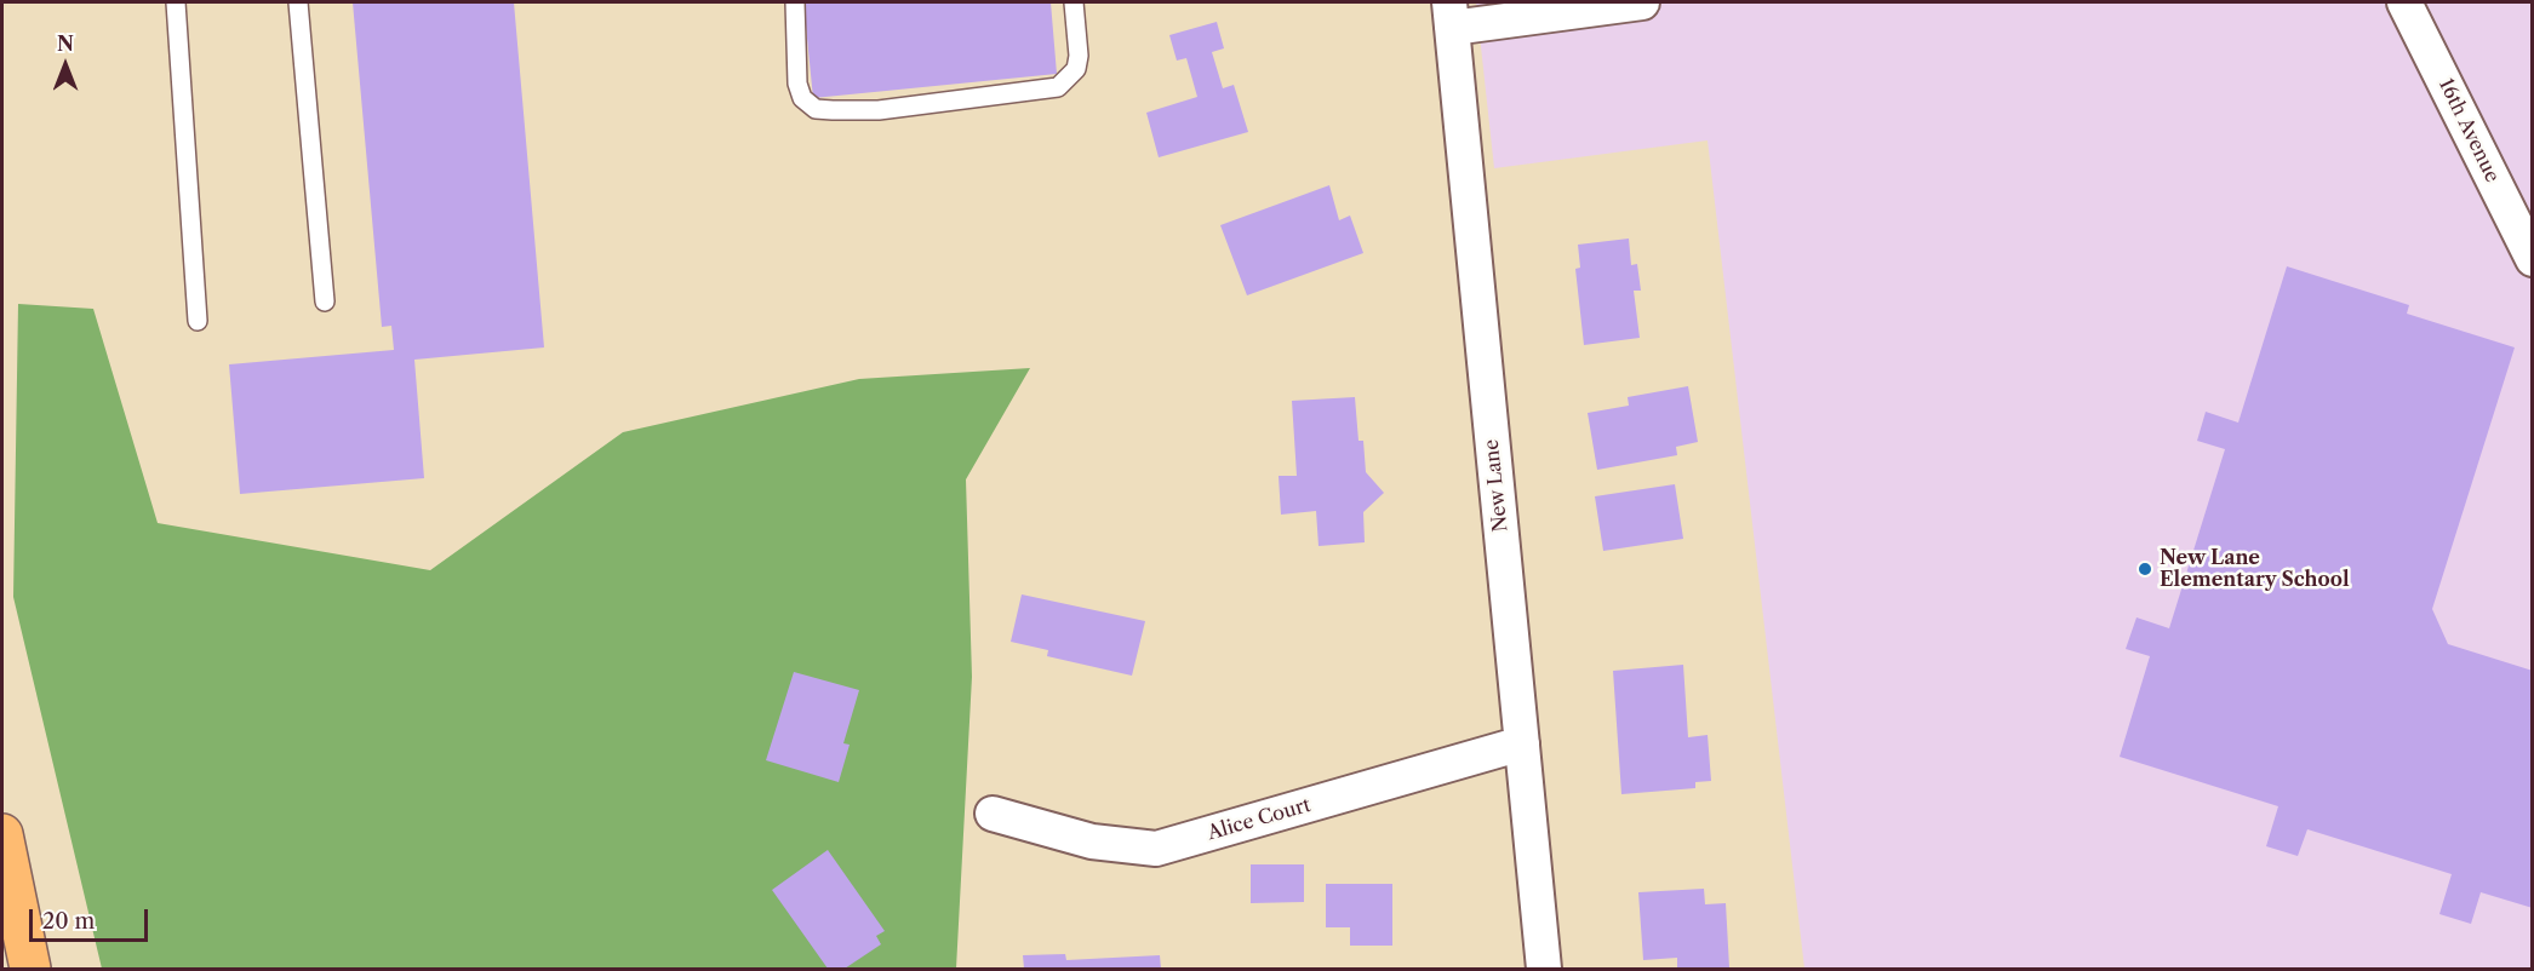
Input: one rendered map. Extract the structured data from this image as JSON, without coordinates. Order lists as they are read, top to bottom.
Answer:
{
  "streets": {
    "street": ["16th Avenue", "New Lane", "Alice Court"]
  },
  "crossings": [
    ["New Lane", "Alice Court"]
  ],
  "places": ["New Lane Elementary School"],
  "scale_bar": "20 m",
  "north": "top"
}
